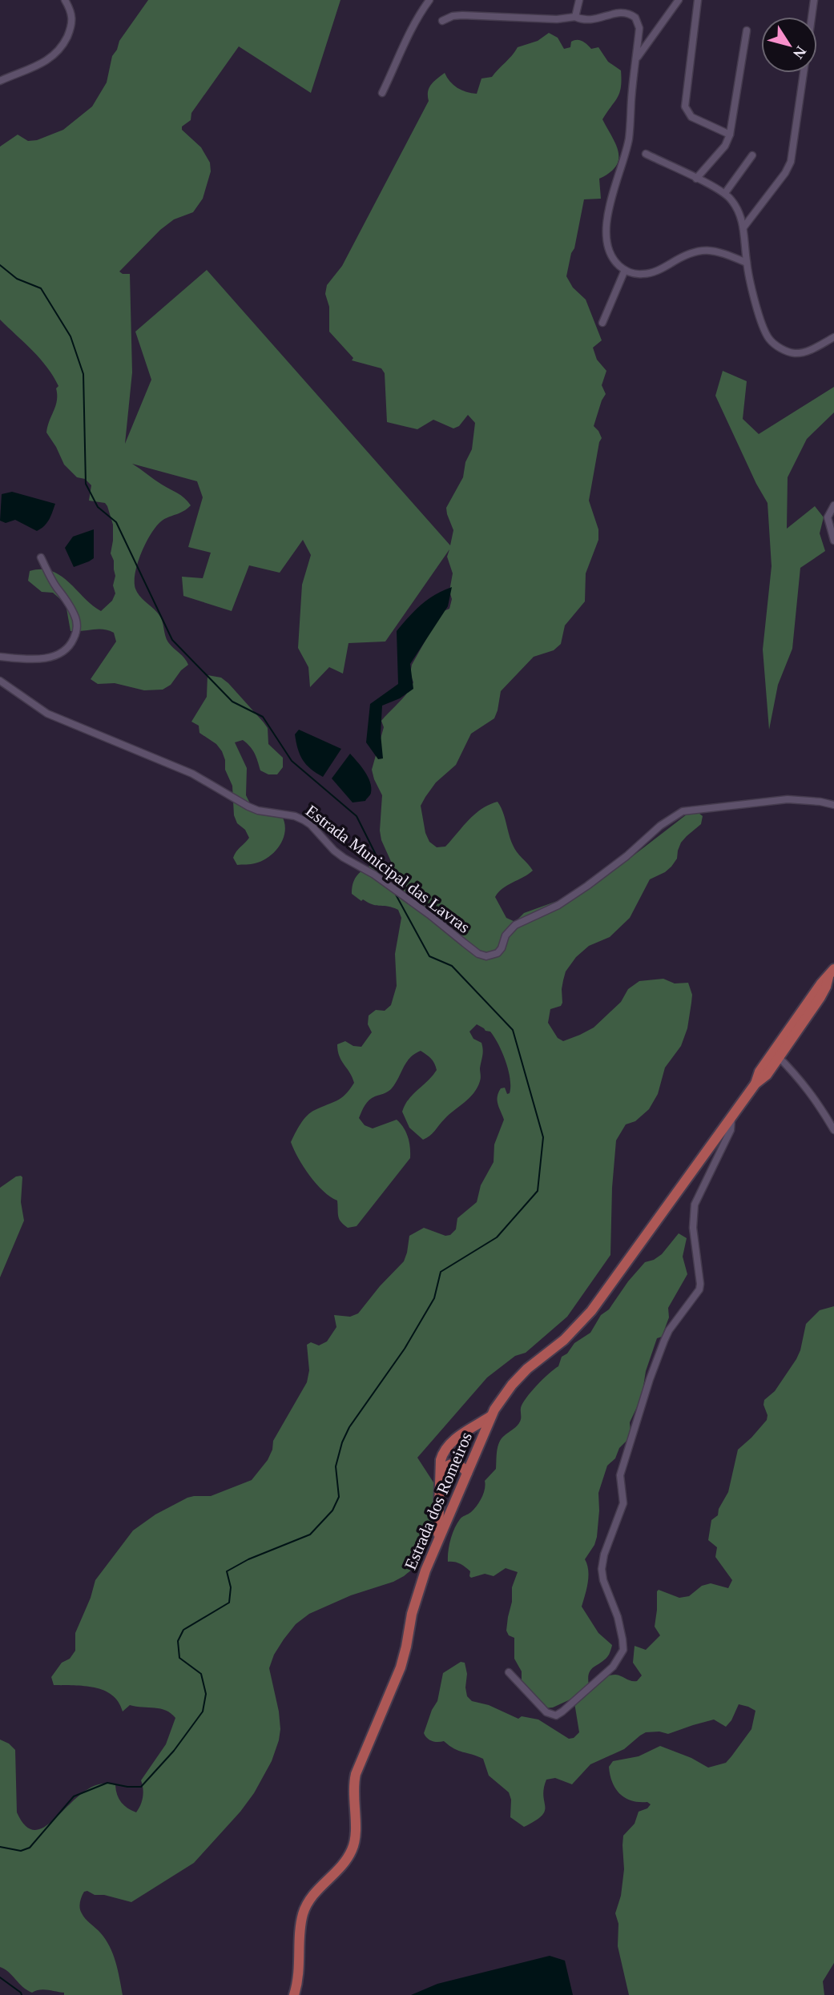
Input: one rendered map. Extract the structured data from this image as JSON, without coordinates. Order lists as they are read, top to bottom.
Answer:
{
  "streets": {
    "main road": ["Estrada dos Romeiros"],
    "street": ["Estrada Municipal das Lavras"]
  },
  "north": "bottom right"
}
